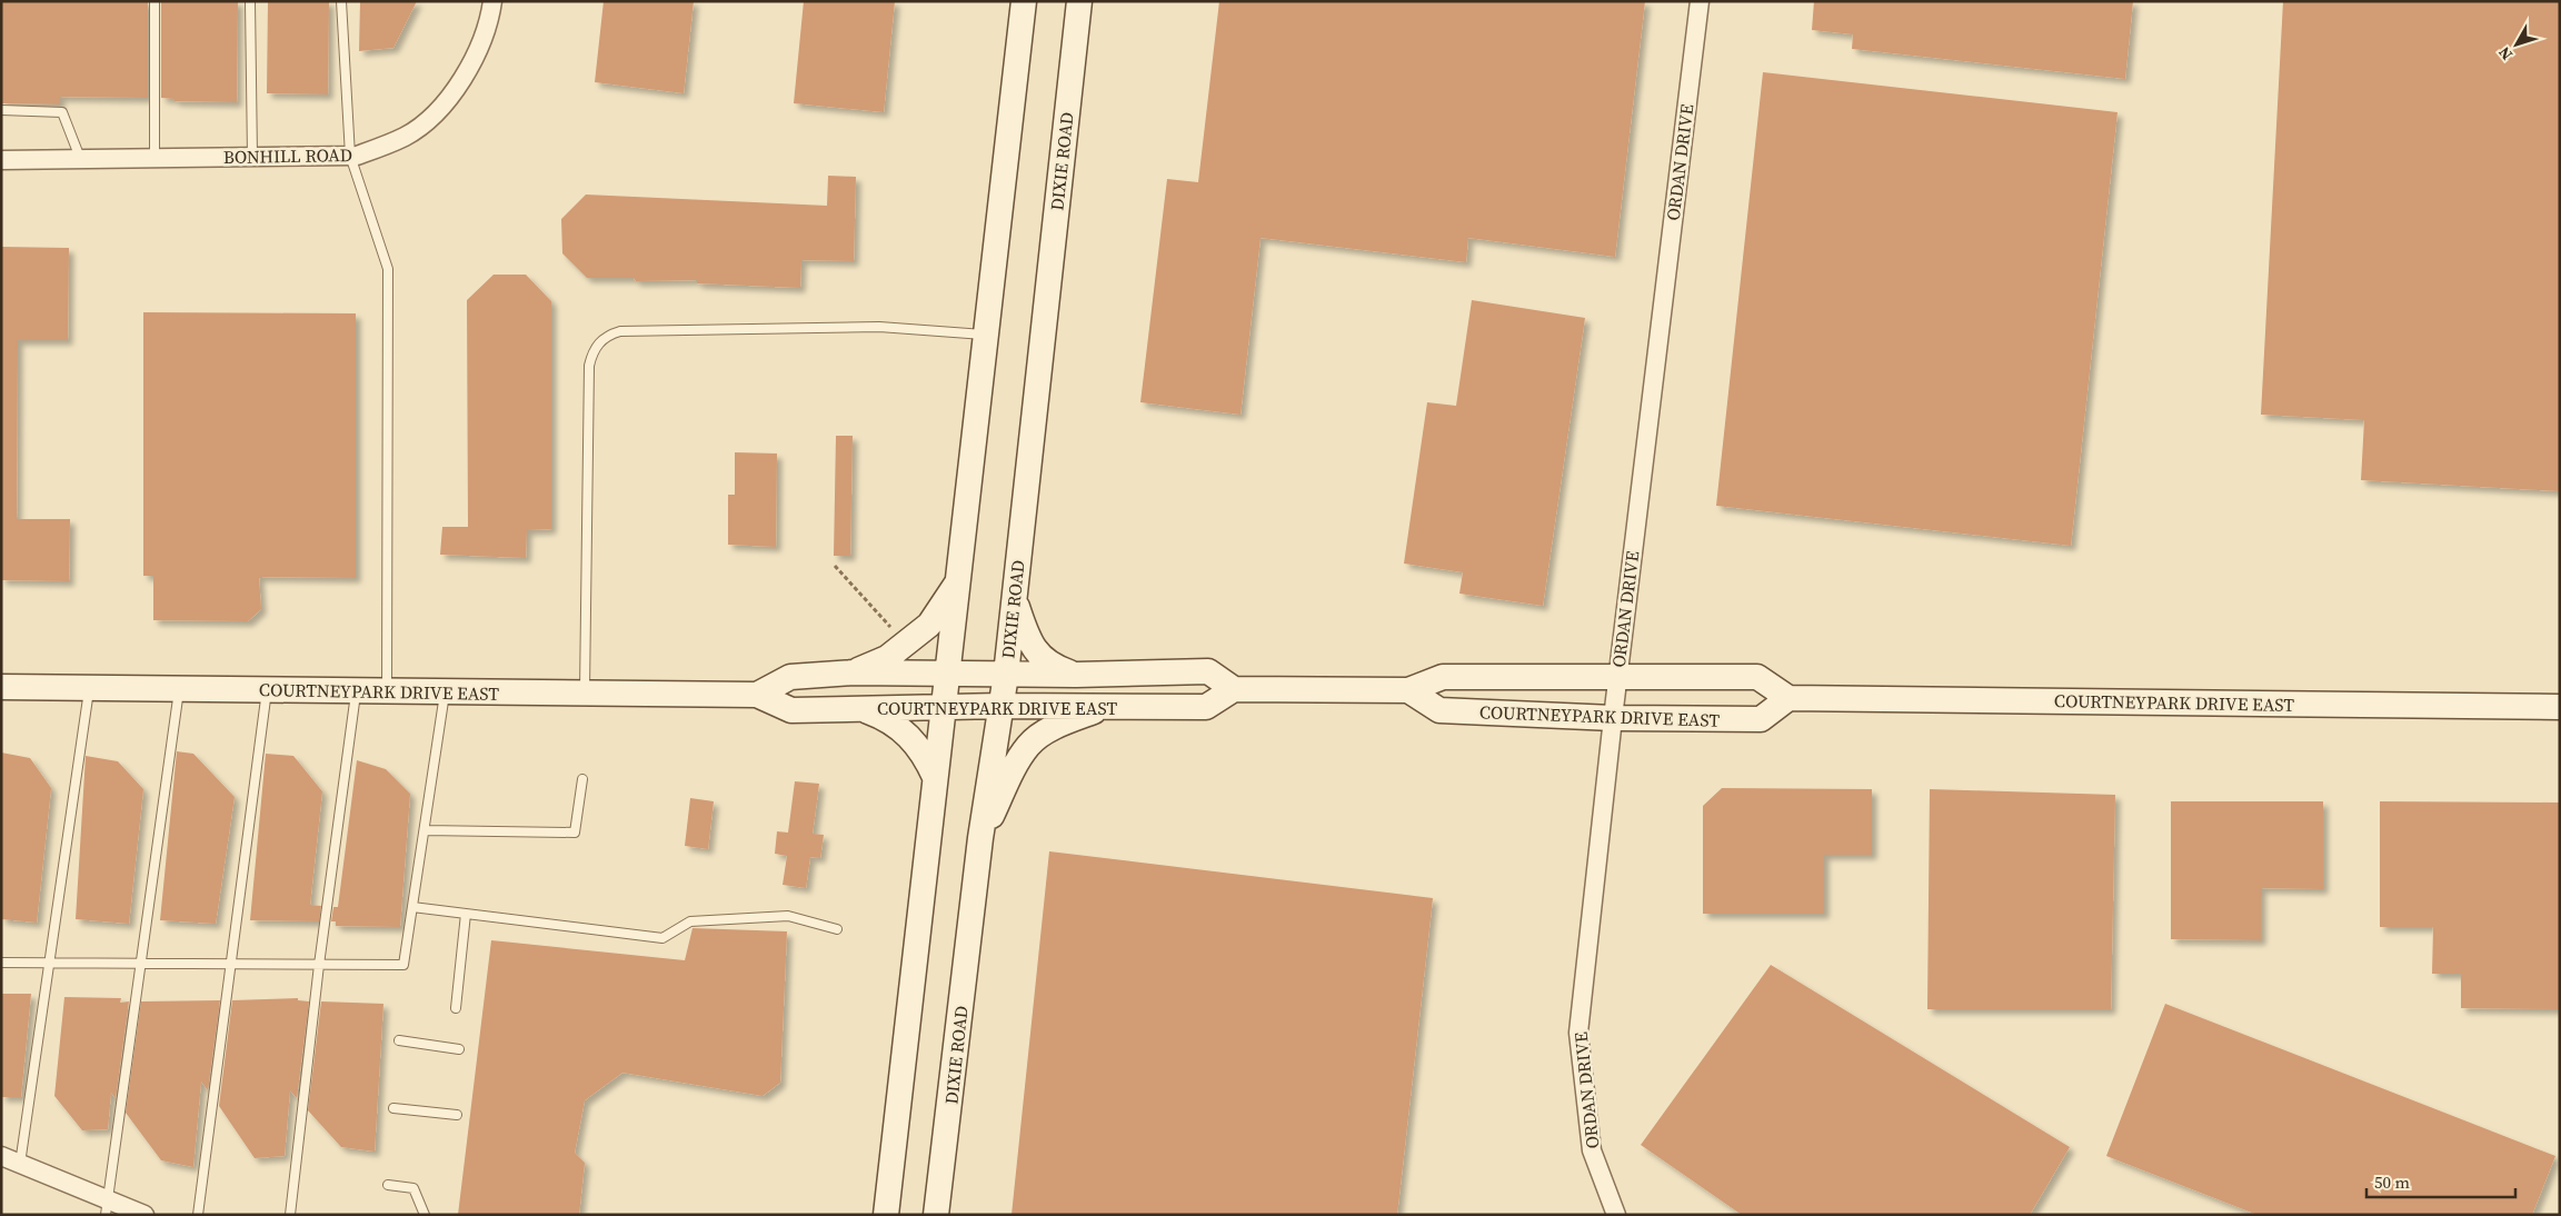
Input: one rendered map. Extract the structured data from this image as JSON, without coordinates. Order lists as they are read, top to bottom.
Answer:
{
  "streets": {
    "main road": ["DIXIE ROAD", "COURTNEYPARK DRIVE EAST"],
    "street": ["BONHILL ROAD", "ORDAN DRIVE"]
  },
  "crossings": [
    ["DIXIE ROAD", "COURTNEYPARK DRIVE EAST"],
    ["ORDAN DRIVE", "COURTNEYPARK DRIVE EAST"]
  ],
  "scale_bar": "50 m",
  "north": "bottom left"
}
